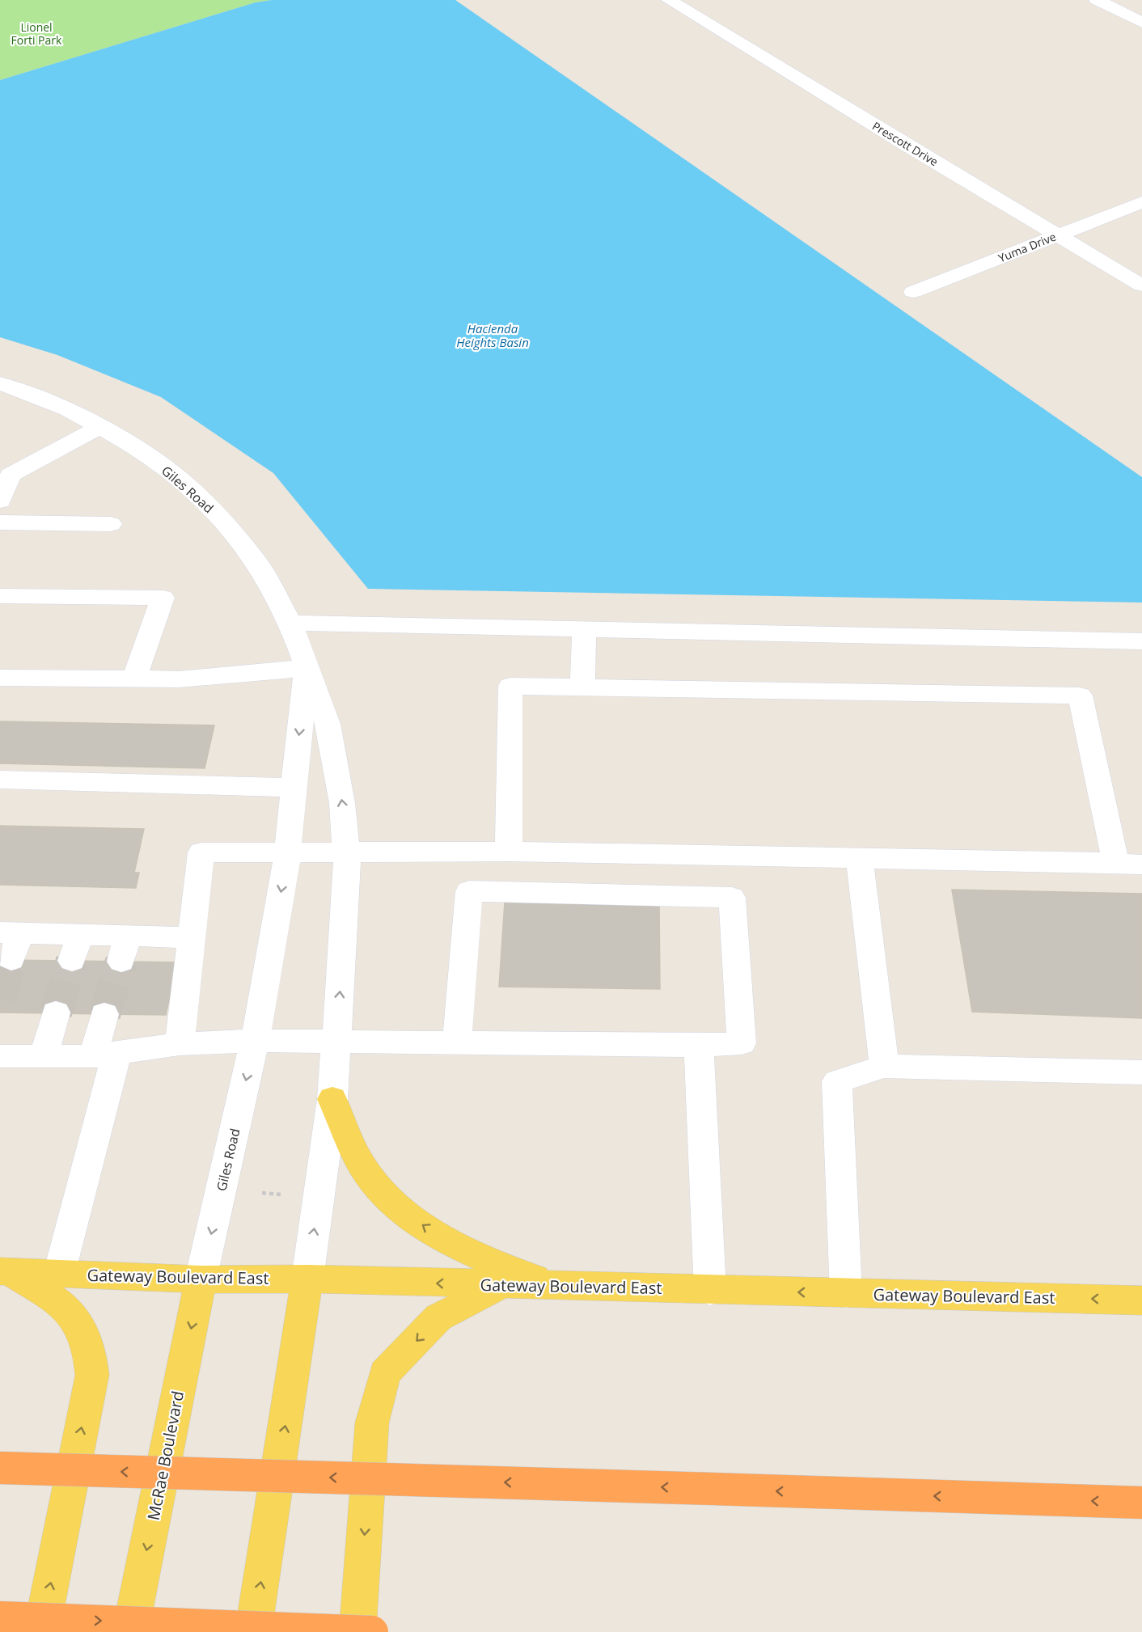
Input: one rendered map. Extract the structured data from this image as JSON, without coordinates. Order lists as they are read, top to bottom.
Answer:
{
  "streets": {
    "main road": ["Gateway Boulevard East", "McRae Boulevard"],
    "street": ["Prescott Drive", "Yuma Drive", "Giles Road"]
  },
  "crossings": [
    ["Prescott Drive", "Yuma Drive"],
    ["Giles Road", "Gateway Boulevard East"],
    ["Giles Road", "McRae Boulevard"],
    ["Gateway Boulevard East", "McRae Boulevard"]
  ],
  "one_way": ["Gateway Boulevard East"],
  "water": ["Hacienda Heights Basin"],
  "parks": ["Lionel Forti Park"]
}
